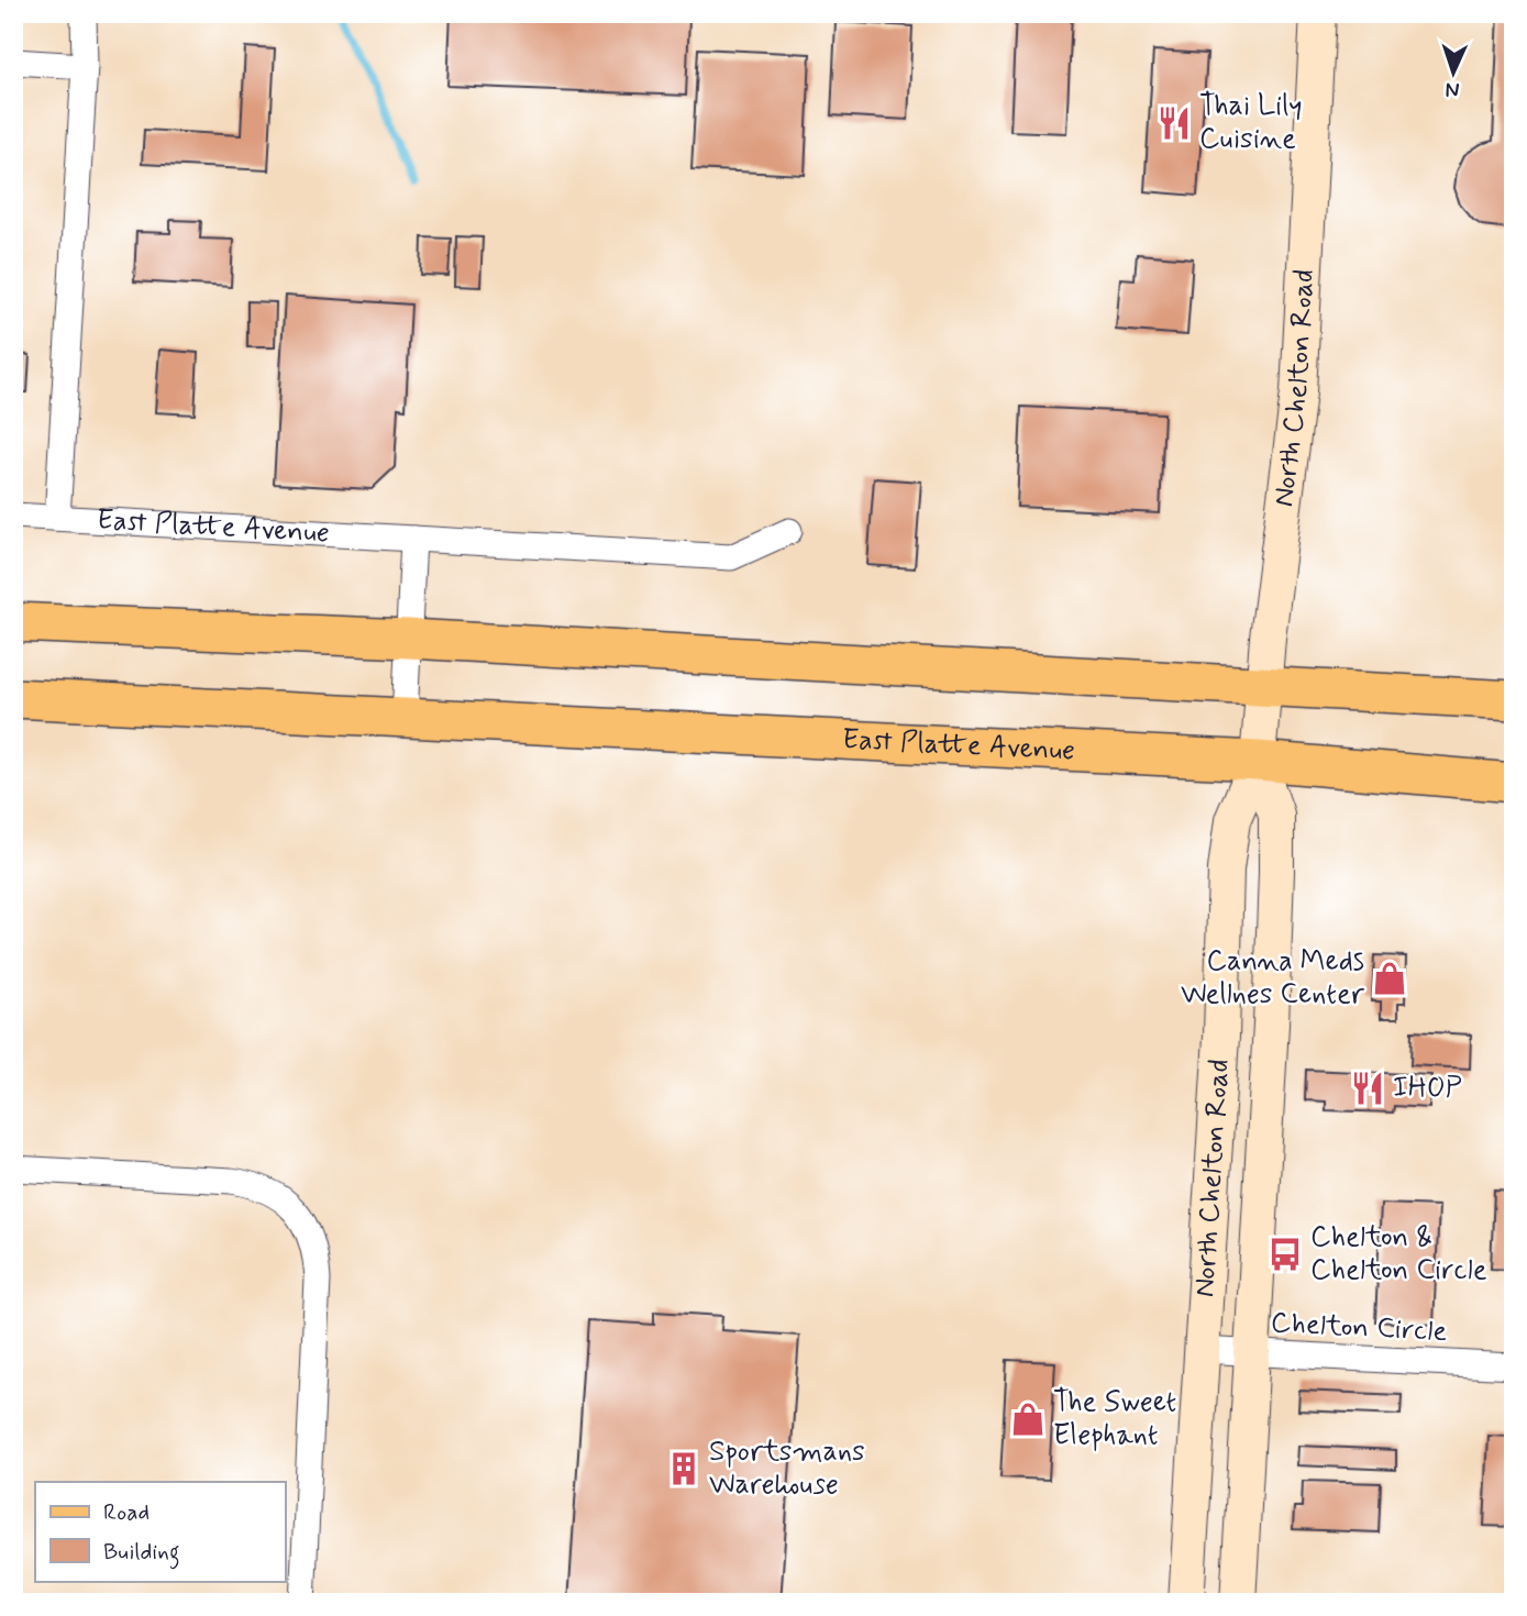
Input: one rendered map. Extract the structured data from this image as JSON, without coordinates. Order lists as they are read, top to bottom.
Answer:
{
  "streets": {
    "main road": ["North Chelton Road", "East Platte Avenue"],
    "street": ["Chelton Circle"]
  },
  "crossings": [
    ["North Chelton Road", "East Platte Avenue"],
    ["North Chelton Road", "Chelton Circle"]
  ],
  "places": {
    "restaurant": ["Thai Lily Cuisine", "IHOP"],
    "shop": ["Canna Meds Wellnes Center", "The Sweet Elephant"],
    "bus stop": ["Chelton & Chelton Circle"],
    "building": ["Sportsmans Warehouse"]
  },
  "legend": ["Road", "Building"],
  "north": "bottom"
}
